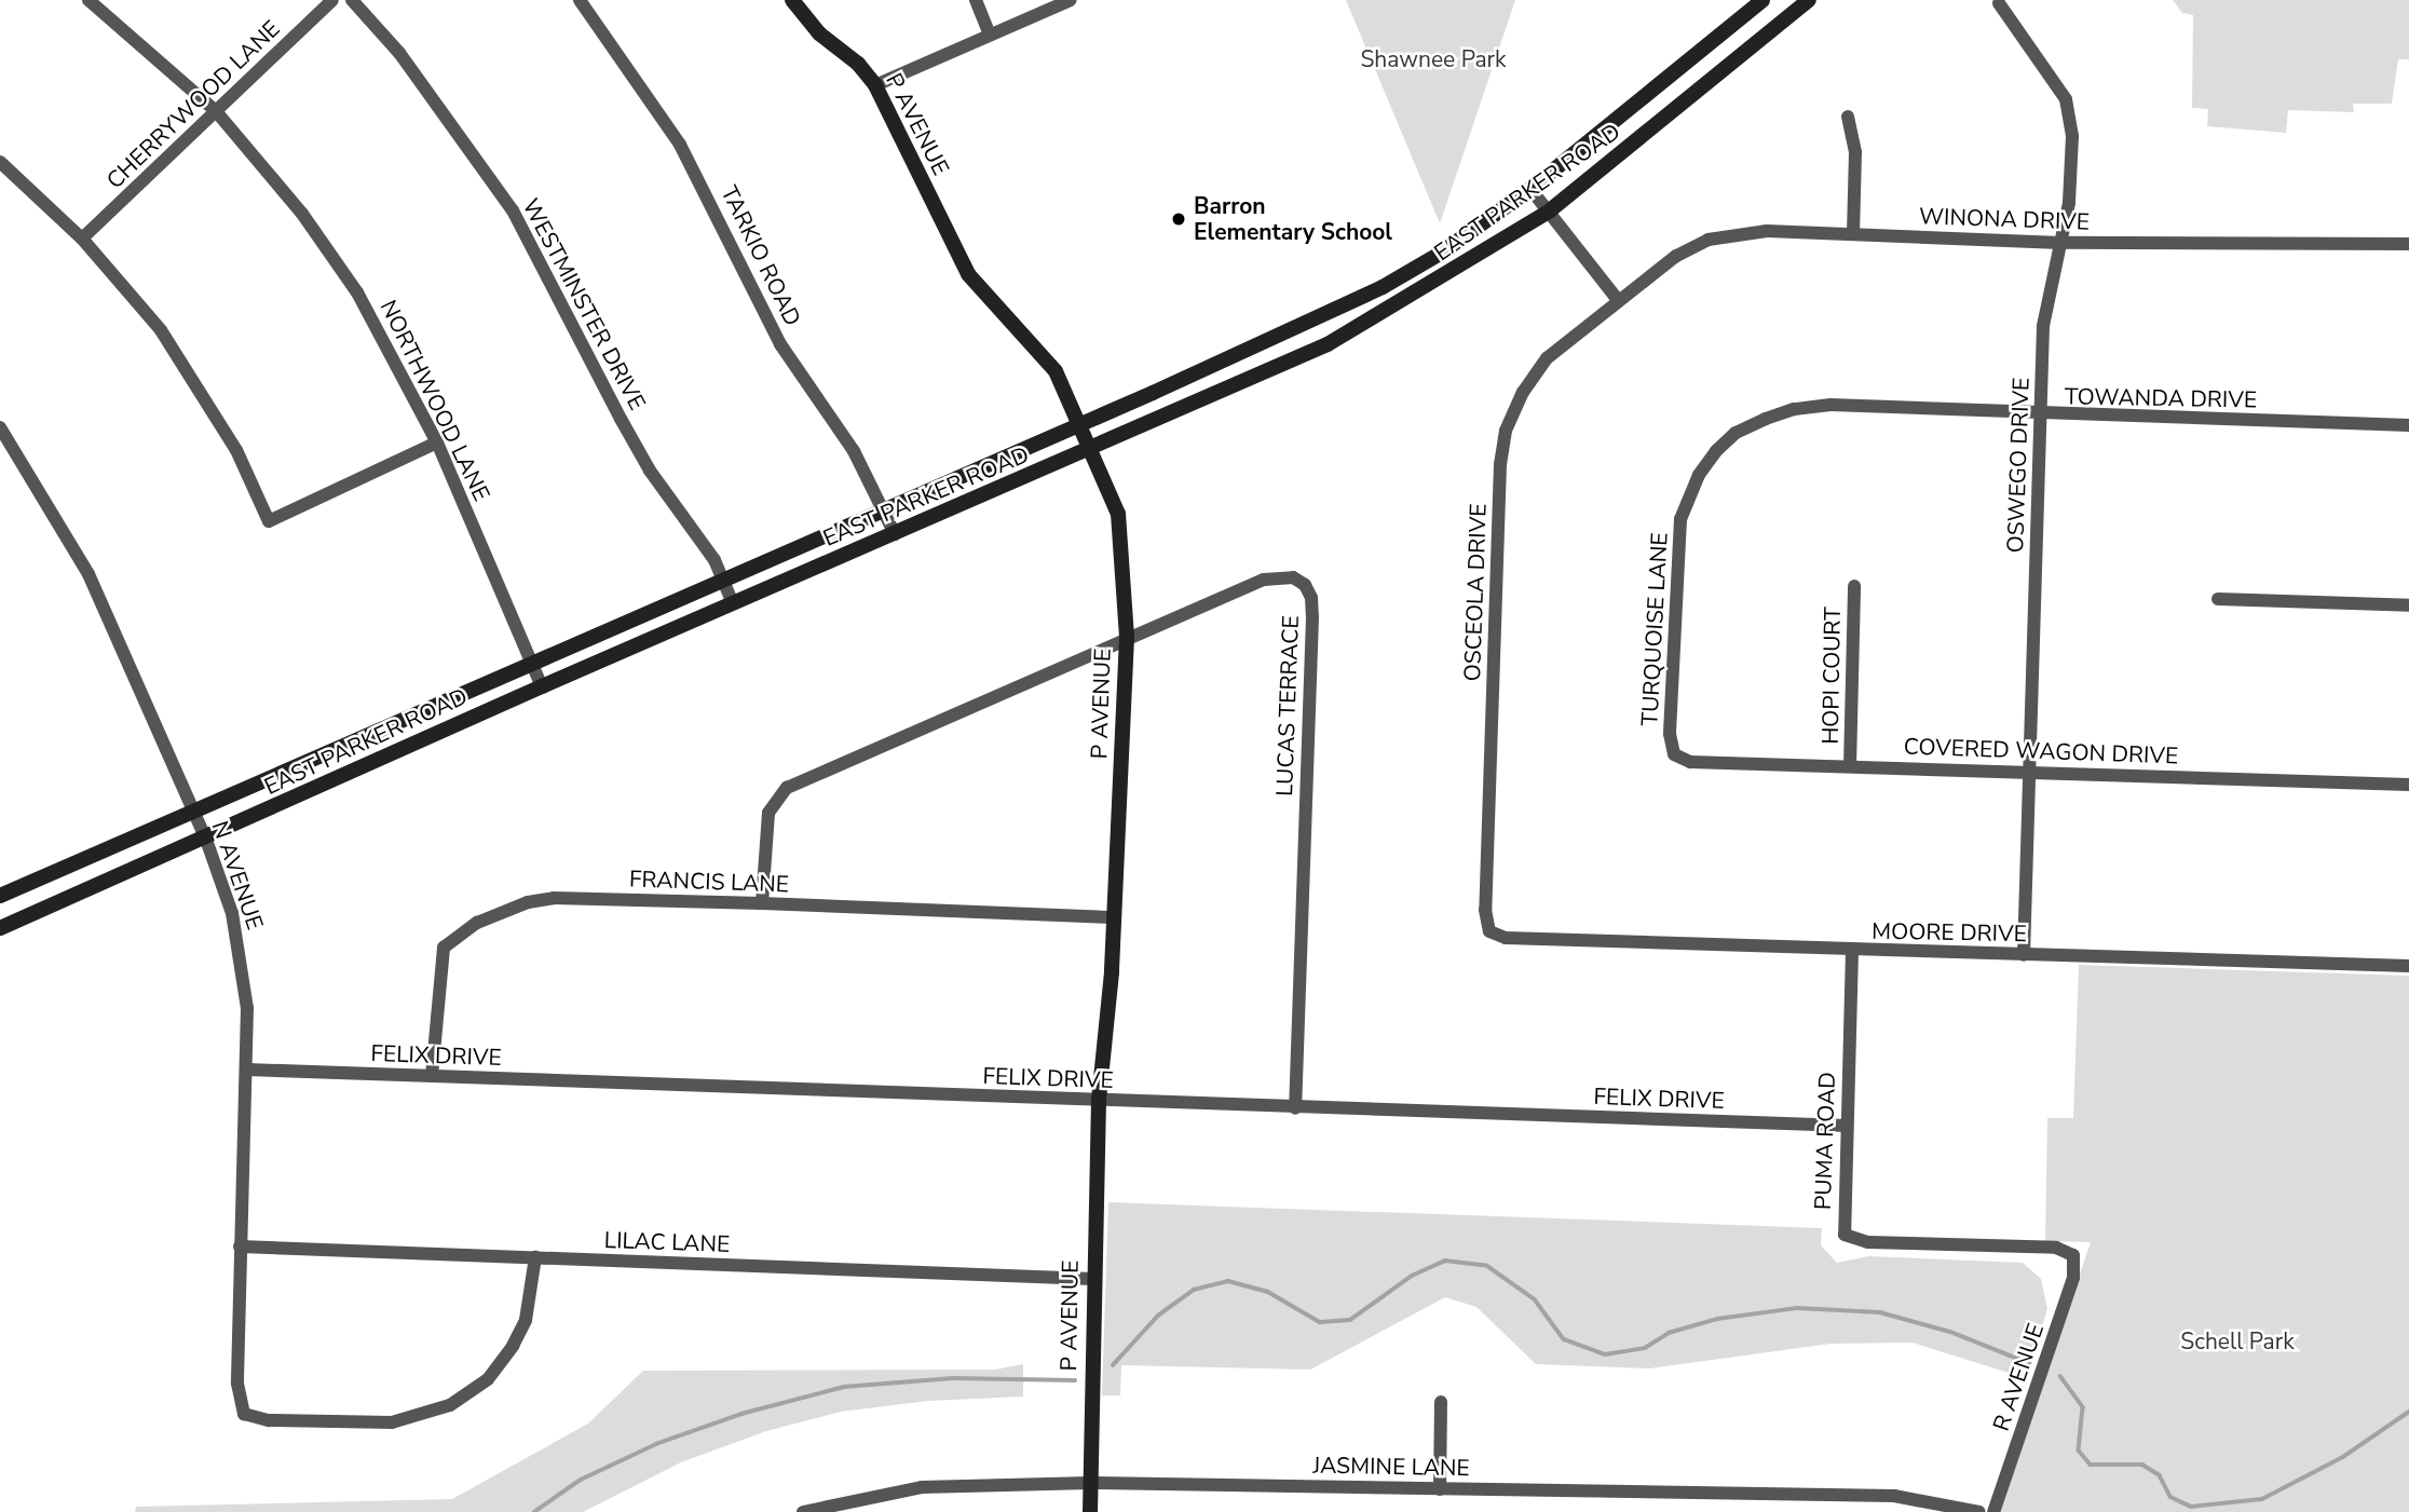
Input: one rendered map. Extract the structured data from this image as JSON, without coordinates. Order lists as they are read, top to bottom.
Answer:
{
  "streets": {
    "main road": ["P AVENUE", "EAST PARKER ROAD"],
    "street": [
      "CHERRYWOOD LANE",
      "WINONA DRIVE",
      "TARKIO ROAD",
      "WESTMINSTER DRIVE",
      "TOWANDA DRIVE",
      "NORTHWOOD LANE",
      "OSWEGO DRIVE",
      "OSCEOLA DRIVE",
      "TURQUOISE LANE",
      "HOPI COURT",
      "LUCAS TERRACE",
      "COVERED WAGON DRIVE",
      "N AVENUE",
      "FRANCIS LANE",
      "MOORE DRIVE",
      "FELIX DRIVE",
      "PUMA ROAD",
      "LILAC LANE",
      "R AVENUE",
      "JASMINE LANE"
    ]
  },
  "crossings": [
    ["CHERRYWOOD LANE", "NORTHWOOD LANE"],
    ["P AVENUE", "EAST PARKER ROAD"],
    ["P AVENUE", "LUCAS TERRACE"],
    ["P AVENUE", "FRANCIS LANE"],
    ["P AVENUE", "FELIX DRIVE"],
    ["P AVENUE", "LILAC LANE"],
    ["P AVENUE", "JASMINE LANE"],
    ["EAST PARKER ROAD", "TARKIO ROAD"],
    ["EAST PARKER ROAD", "WESTMINSTER DRIVE"],
    ["EAST PARKER ROAD", "NORTHWOOD LANE"],
    ["EAST PARKER ROAD", "N AVENUE"],
    ["WINONA DRIVE", "OSWEGO DRIVE"],
    ["WINONA DRIVE", "OSCEOLA DRIVE"],
    ["TOWANDA DRIVE", "OSWEGO DRIVE"],
    ["TOWANDA DRIVE", "TURQUOISE LANE"],
    ["OSWEGO DRIVE", "COVERED WAGON DRIVE"],
    ["OSWEGO DRIVE", "MOORE DRIVE"],
    ["OSCEOLA DRIVE", "MOORE DRIVE"],
    ["TURQUOISE LANE", "COVERED WAGON DRIVE"],
    ["HOPI COURT", "COVERED WAGON DRIVE"],
    ["LUCAS TERRACE", "FRANCIS LANE"],
    ["LUCAS TERRACE", "FELIX DRIVE"],
    ["N AVENUE", "FELIX DRIVE"],
    ["N AVENUE", "LILAC LANE"],
    ["FRANCIS LANE", "FELIX DRIVE"],
    ["MOORE DRIVE", "PUMA ROAD"],
    ["FELIX DRIVE", "PUMA ROAD"],
    ["PUMA ROAD", "R AVENUE"]
  ],
  "parks": ["Shawnee Park", "Schell Park"],
  "places": ["Barron Elementary School"]
}
